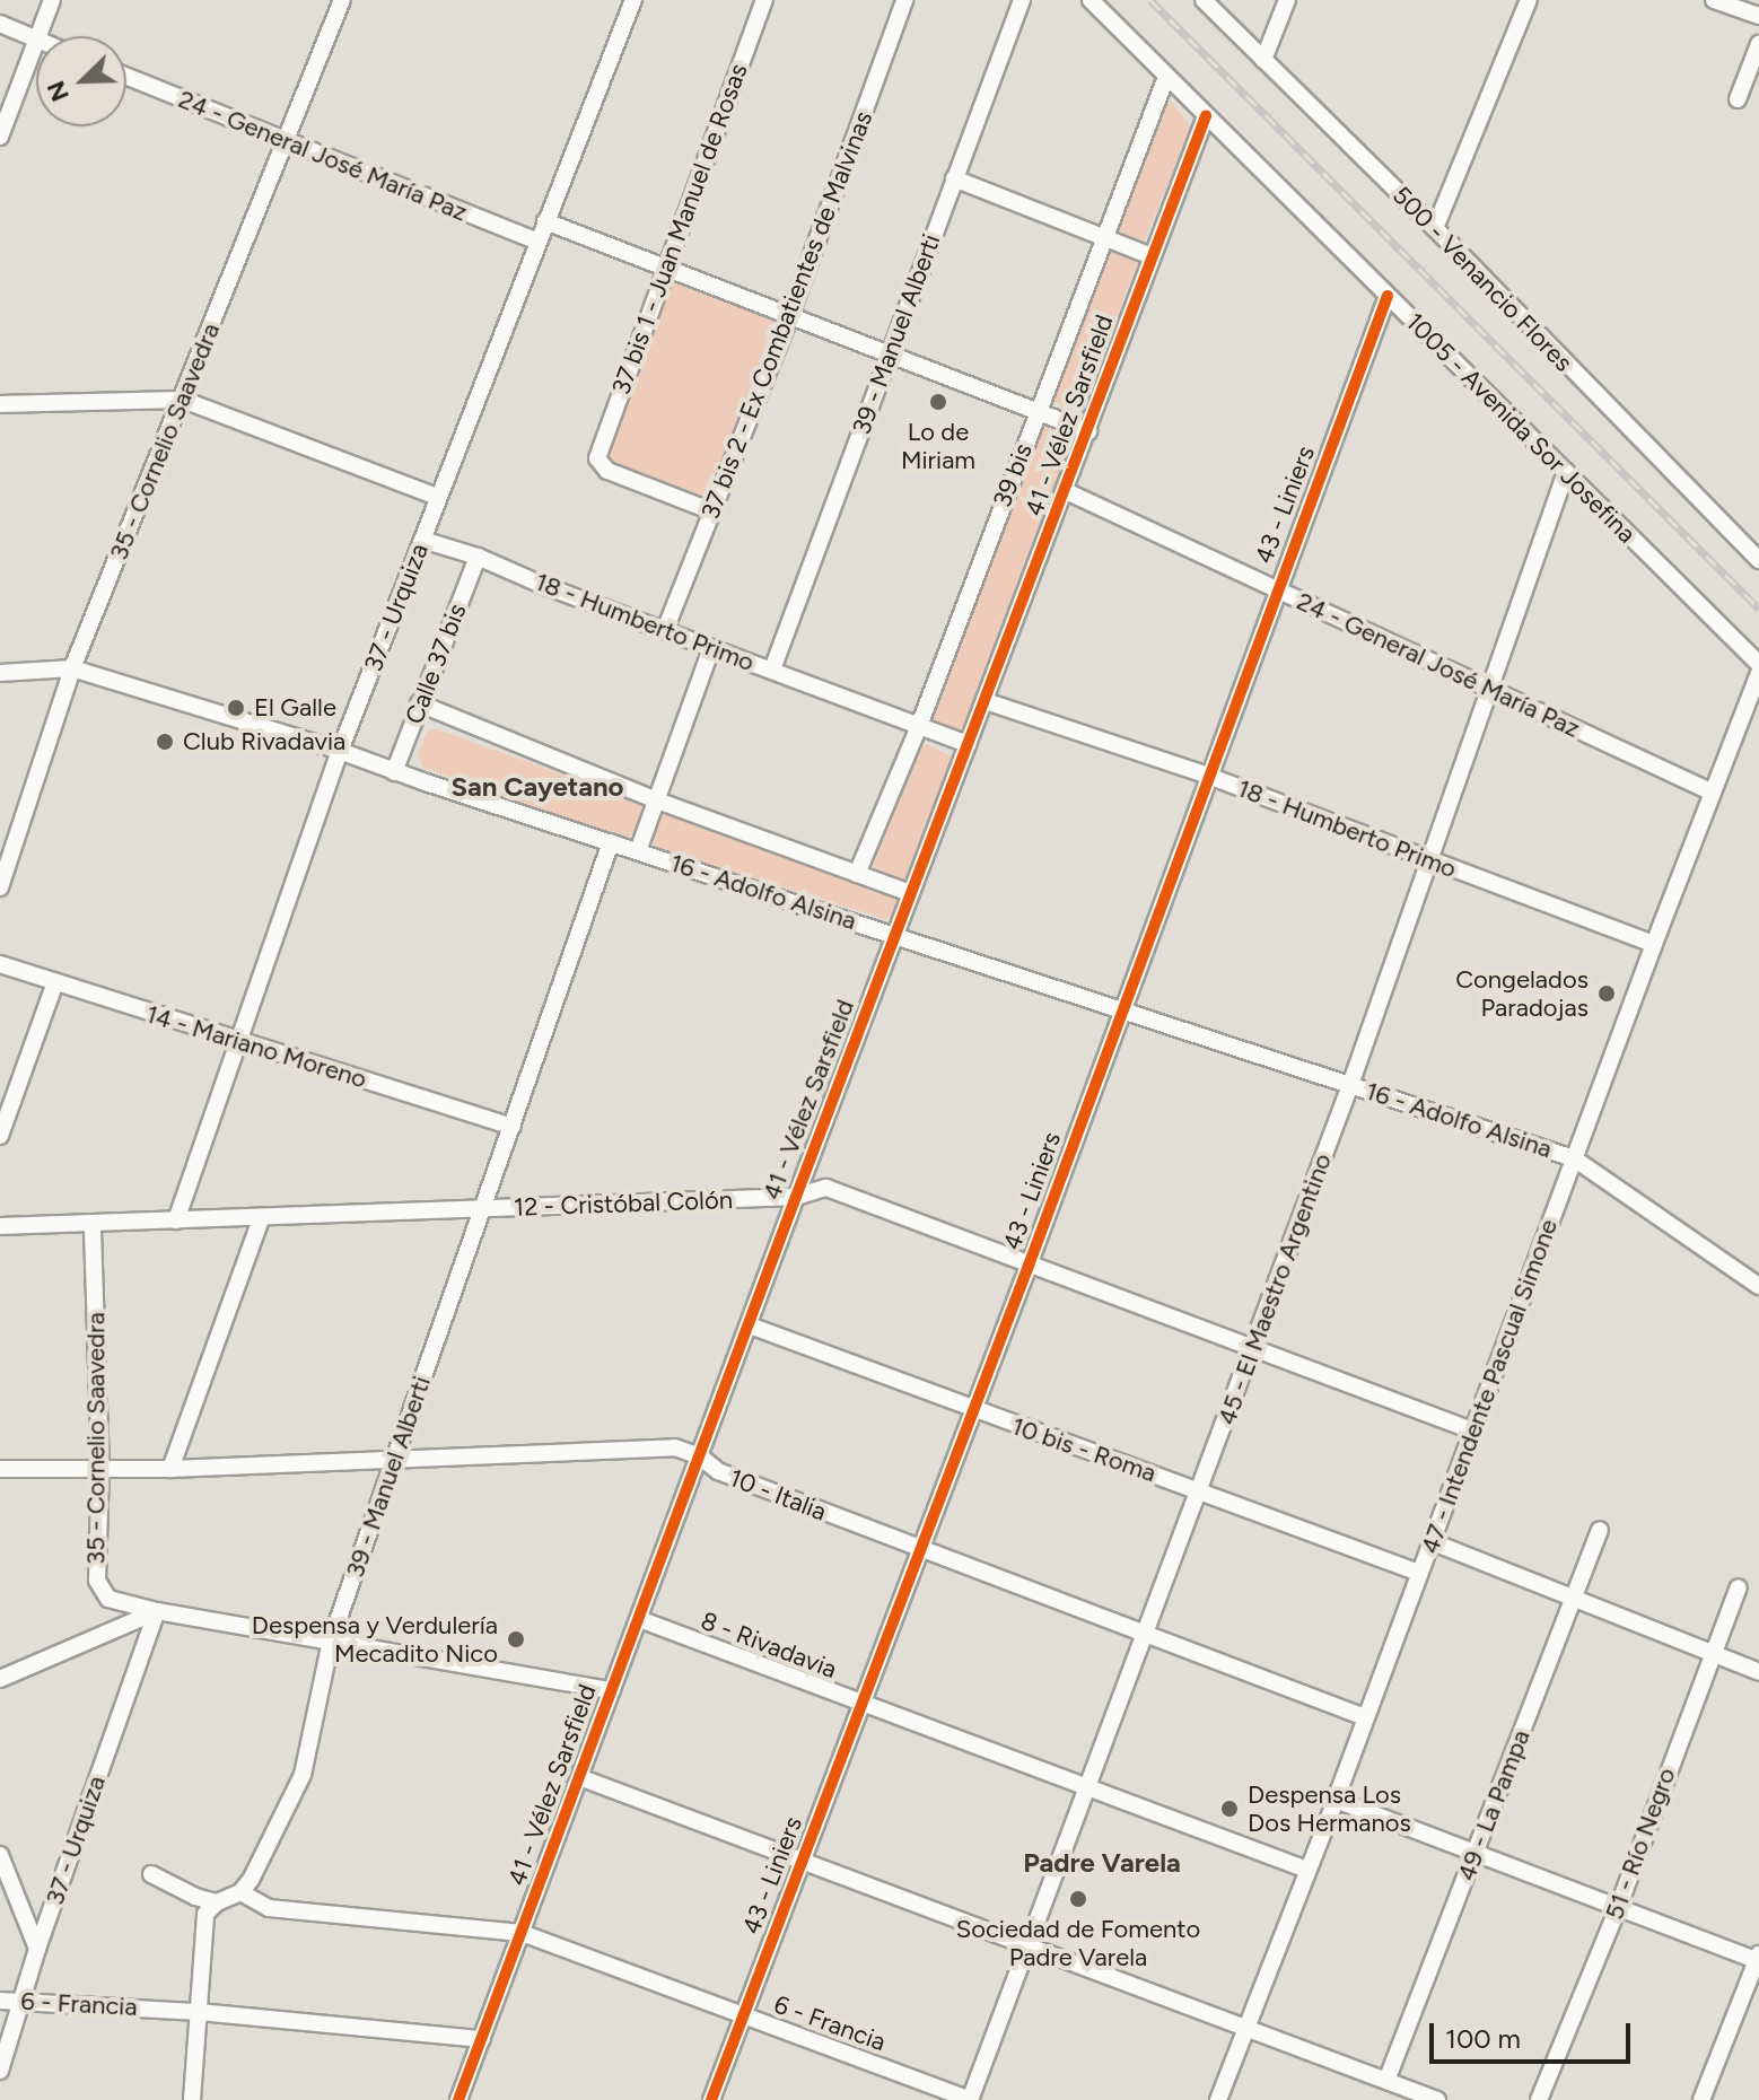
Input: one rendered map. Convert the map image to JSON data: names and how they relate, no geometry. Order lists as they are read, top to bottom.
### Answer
{
  "streets": {
    "street": [
      "24 - General José María Paz",
      "37 bis 1 - Juan Manuel de Rosas",
      "500 - Venancio Flores",
      "37 bis 2 - Ex Combatientes de Malvinas",
      "39 - Manuel Alberti",
      "41 - Vélez Sarsfield",
      "1005 - Avenida Sor Josefina",
      "35 - Cornelio Saavedra",
      "39 bis",
      "43 - Liniers",
      "37 - Urquiza",
      "18 - Humberto Primo",
      "Calle 37 bis",
      "16 - Adolfo Alsina",
      "14 - Mariano Moreno",
      "12 - Cristóbal Colón",
      "45 - El Maestro Argentino",
      "47 - Intendente Pascual Simone",
      "10 bis - Roma",
      "10 - Italia",
      "8 - Rivadavia",
      "49 - La Pampa",
      "51 - Río Negro",
      "6 - Francia"
    ]
  },
  "crossings": [
    ["24 - General José María Paz", "41 - Vélez Sarsfield"],
    ["24 - General José María Paz", "35 - Cornelio Saavedra"],
    ["24 - General José María Paz", "43 - Liniers"],
    ["24 - General José María Paz", "37 - Urquiza"],
    ["24 - General José María Paz", "45 - El Maestro Argentino"],
    ["24 - General José María Paz", "47 - Intendente Pascual Simone"],
    ["37 bis 1 - Juan Manuel de Rosas", "37 bis 2 - Ex Combatientes de Malvinas"],
    ["37 bis 2 - Ex Combatientes de Malvinas", "18 - Humberto Primo"],
    ["39 - Manuel Alberti", "18 - Humberto Primo"],
    ["39 - Manuel Alberti", "16 - Adolfo Alsina"],
    ["39 - Manuel Alberti", "14 - Mariano Moreno"],
    ["39 - Manuel Alberti", "12 - Cristóbal Colón"],
    ["39 - Manuel Alberti", "10 - Italia"],
    ["39 - Manuel Alberti", "6 - Francia"],
    ["41 - Vélez Sarsfield", "1005 - Avenida Sor Josefina"],
    ["41 - Vélez Sarsfield", "18 - Humberto Primo"],
    ["41 - Vélez Sarsfield", "16 - Adolfo Alsina"],
    ["41 - Vélez Sarsfield", "12 - Cristóbal Colón"],
    ["41 - Vélez Sarsfield", "10 bis - Roma"],
    ["41 - Vélez Sarsfield", "10 - Italia"],
    ["41 - Vélez Sarsfield", "8 - Rivadavia"],
    ["41 - Vélez Sarsfield", "6 - Francia"],
    ["1005 - Avenida Sor Josefina", "39 bis"],
    ["1005 - Avenida Sor Josefina", "43 - Liniers"],
    ["1005 - Avenida Sor Josefina", "45 - El Maestro Argentino"],
    ["35 - Cornelio Saavedra", "37 - Urquiza"],
    ["35 - Cornelio Saavedra", "16 - Adolfo Alsina"],
    ["35 - Cornelio Saavedra", "12 - Cristóbal Colón"],
    ["35 - Cornelio Saavedra", "10 - Italia"],
    ["39 bis", "18 - Humberto Primo"],
    ["43 - Liniers", "18 - Humberto Primo"],
    ["43 - Liniers", "16 - Adolfo Alsina"],
    ["43 - Liniers", "12 - Cristóbal Colón"],
    ["43 - Liniers", "10 bis - Roma"],
    ["43 - Liniers", "10 - Italia"],
    ["43 - Liniers", "8 - Rivadavia"],
    ["43 - Liniers", "6 - Francia"],
    ["37 - Urquiza", "18 - Humberto Primo"],
    ["37 - Urquiza", "16 - Adolfo Alsina"],
    ["37 - Urquiza", "14 - Mariano Moreno"],
    ["37 - Urquiza", "12 - Cristóbal Colón"],
    ["37 - Urquiza", "6 - Francia"],
    ["18 - Humberto Primo", "Calle 37 bis"],
    ["18 - Humberto Primo", "45 - El Maestro Argentino"],
    ["18 - Humberto Primo", "47 - Intendente Pascual Simone"],
    ["Calle 37 bis", "16 - Adolfo Alsina"],
    ["16 - Adolfo Alsina", "45 - El Maestro Argentino"],
    ["16 - Adolfo Alsina", "47 - Intendente Pascual Simone"],
    ["12 - Cristóbal Colón", "45 - El Maestro Argentino"],
    ["12 - Cristóbal Colón", "47 - Intendente Pascual Simone"],
    ["45 - El Maestro Argentino", "10 bis - Roma"],
    ["45 - El Maestro Argentino", "10 - Italia"],
    ["45 - El Maestro Argentino", "8 - Rivadavia"],
    ["45 - El Maestro Argentino", "6 - Francia"],
    ["47 - Intendente Pascual Simone", "10 bis - Roma"],
    ["47 - Intendente Pascual Simone", "10 - Italia"],
    ["47 - Intendente Pascual Simone", "8 - Rivadavia"]
  ],
  "districts": ["San Cayetano", "Padre Varela"],
  "places": [
    "Lo de Miriam",
    "El Galle",
    "Club Rivadavia",
    "Congelados Paradojas",
    "Despensa y Verdulería Mecadito Nico",
    "Despensa Los Dos Hermanos",
    "Sociedad de Fomento Padre Varela"
  ],
  "scale_bar": "100 m",
  "north": "bottom left"
}
